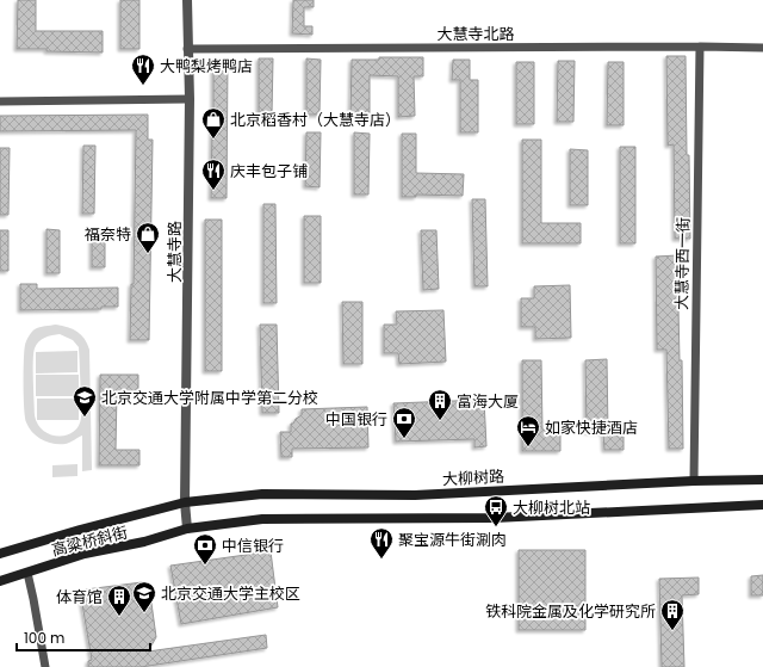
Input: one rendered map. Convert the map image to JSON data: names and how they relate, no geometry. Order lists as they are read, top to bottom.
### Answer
{
  "streets": {
    "main road": ["大柳树路", "高粱桥斜街"],
    "street": ["大慧寺北路", "大慧寺路", "大慧寺西一街"]
  },
  "crossings": [
    ["大慧寺北路", "大慧寺路"],
    ["大慧寺北路", "大慧寺西一街"],
    ["大慧寺路", "大柳树路"],
    ["大慧寺路", "高粱桥斜街"],
    ["大慧寺西一街", "大柳树路"],
    ["大柳树路", "高粱桥斜街"]
  ],
  "places": {
    "restaurant": ["大鸭梨烤鸭店", "庆丰包子铺", "聚宝源牛街涮肉"],
    "shop": ["北京稻香村（大慧寺店）", "福奈特"],
    "school or university": ["北京交通大学附属中学第二分校", "北京交通大学主校区"],
    "building": ["富海大厦", "体育馆", "铁科院金属及化学研究所"],
    "bank": ["中国银行", "中信银行"],
    "hotel": ["如家快捷酒店"],
    "bus stop": ["大柳树北站"]
  },
  "scale_bar": "100 m"
}
